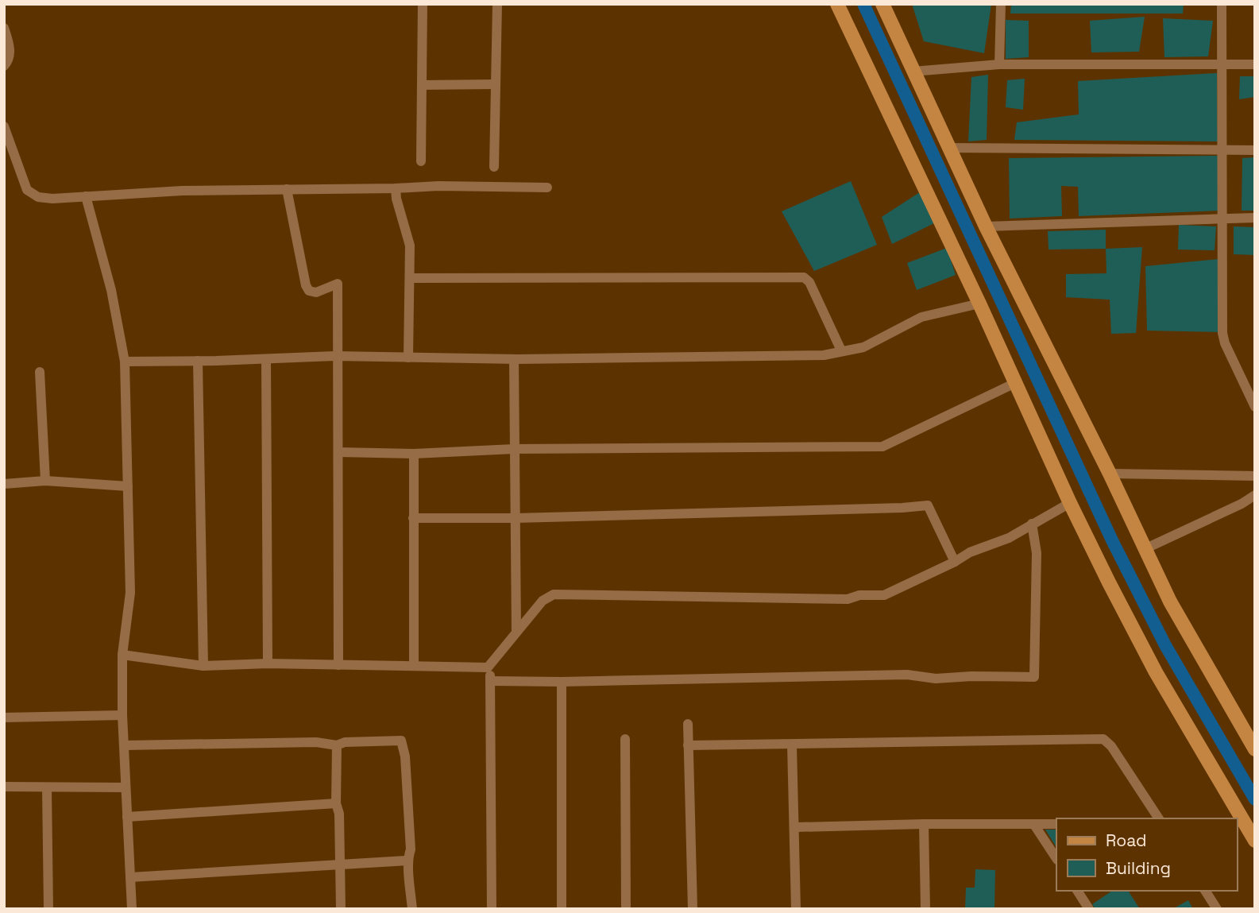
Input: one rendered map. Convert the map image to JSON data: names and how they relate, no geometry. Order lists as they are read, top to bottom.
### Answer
{
  "legend": ["Road", "Building"]
}
